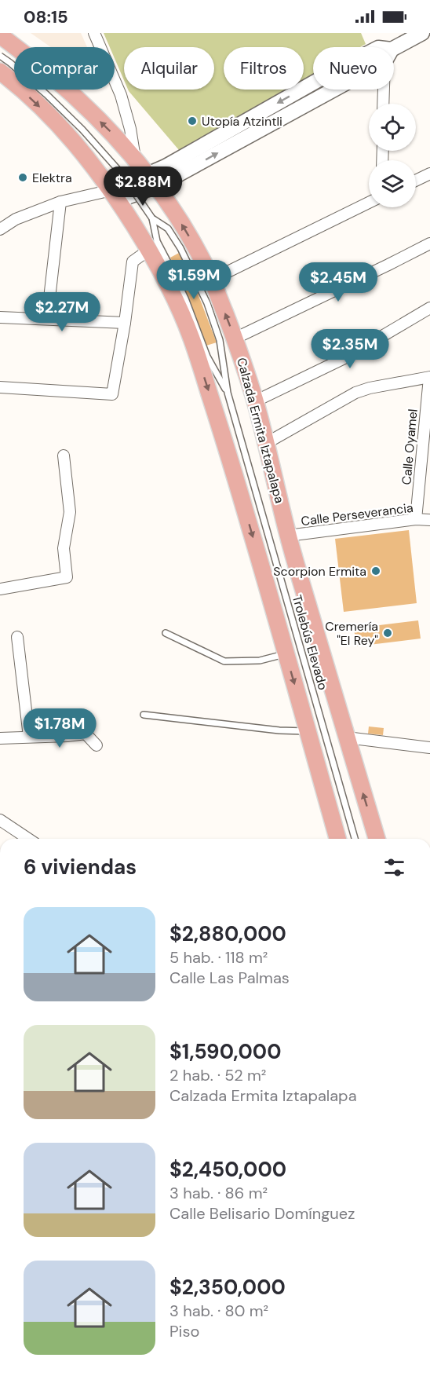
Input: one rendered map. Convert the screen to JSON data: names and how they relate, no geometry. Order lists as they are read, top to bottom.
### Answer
{
  "streets": {
    "main road": ["Calzada Ermita Iztapalapa"],
    "street": ["Calle Oyamel", "Calle Perseverancia"],
    "lane": ["Trolebús Elevado"]
  },
  "crossings": [
    ["Calzada Ermita Iztapalapa", "Calle Perseverancia"],
    ["Calle Oyamel", "Calle Perseverancia"]
  ],
  "places": [
    "Utopía Atzintli",
    "Elektra",
    "Scorpion Ermita",
    "Cremería \"El Rey\""
  ],
  "page": {
    "status": "08:15",
    "chip": [
      "Comprar",
      "Alquilar",
      "Filtros",
      "Nuevo"
    ],
    "price": [
      "$2.88M",
      "$1.59M",
      "$2.45M",
      "$2.27M",
      "$2.35M",
      "$1.78M"
    ],
    "heading": "6 viviendas",
    "list": [
      {
        "name": "$2,880,000",
        "note": "5 hab. · 118 m² · Calle Las Palmas"
      },
      {
        "name": "$1,590,000",
        "note": "2 hab. · 52 m² · Calzada Ermita Iztapalapa"
      },
      {
        "name": "$2,450,000",
        "note": "3 hab. · 86 m² · Calle Belisario Domínguez"
      },
      {
        "name": "$2,350,000",
        "note": "3 hab. · 80 m² · Piso"
      }
    ]
  }
}
